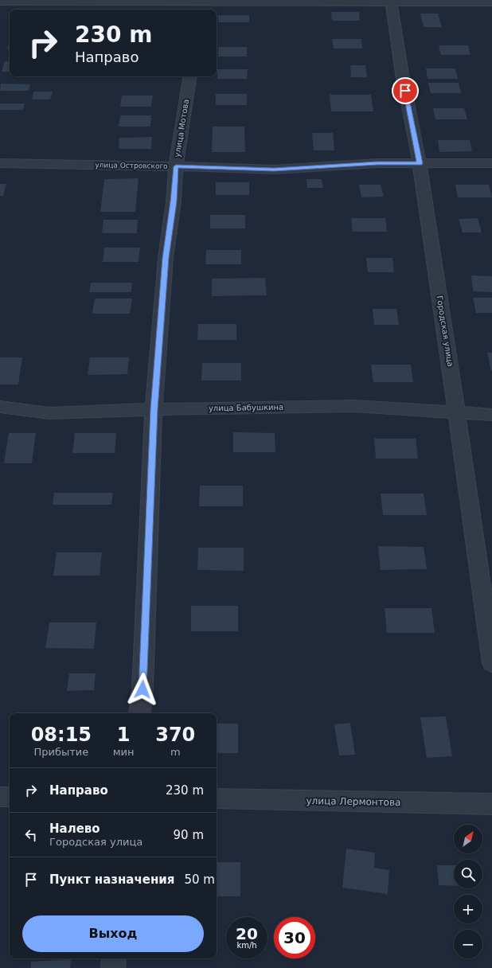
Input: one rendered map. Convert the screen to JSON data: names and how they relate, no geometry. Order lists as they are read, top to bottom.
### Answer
{
  "streets": {
    "street": [
      "улица Мотова",
      "улица Островского",
      "Городская улица",
      "улица Бабушкина",
      "улица Лермонтова"
    ]
  },
  "crossings": [
    ["улица Мотова", "улица Островского"],
    ["улица Мотова", "улица Бабушкина"],
    ["улица Островского", "Городская улица"],
    ["Городская улица", "улица Бабушкина"]
  ],
  "north": "top right",
  "page": {
    "turn": ["230 m", "Направо"],
    "eta": [
      "08:15",
      "Прибытие",
      "1",
      "мин",
      "370",
      "m"
    ],
    "list": [
      {
        "name": "Направо",
        "value": "230 m"
      },
      {
        "name": "Налево",
        "note": "Городская улица",
        "value": "90 m"
      },
      {
        "name": "Пункт назначения",
        "value": "50 m"
      }
    ],
    "map_buttons": ["+", "−"],
    "buttons": "Выход",
    "speed": "20 km/h",
    "limit": "30"
  }
}
